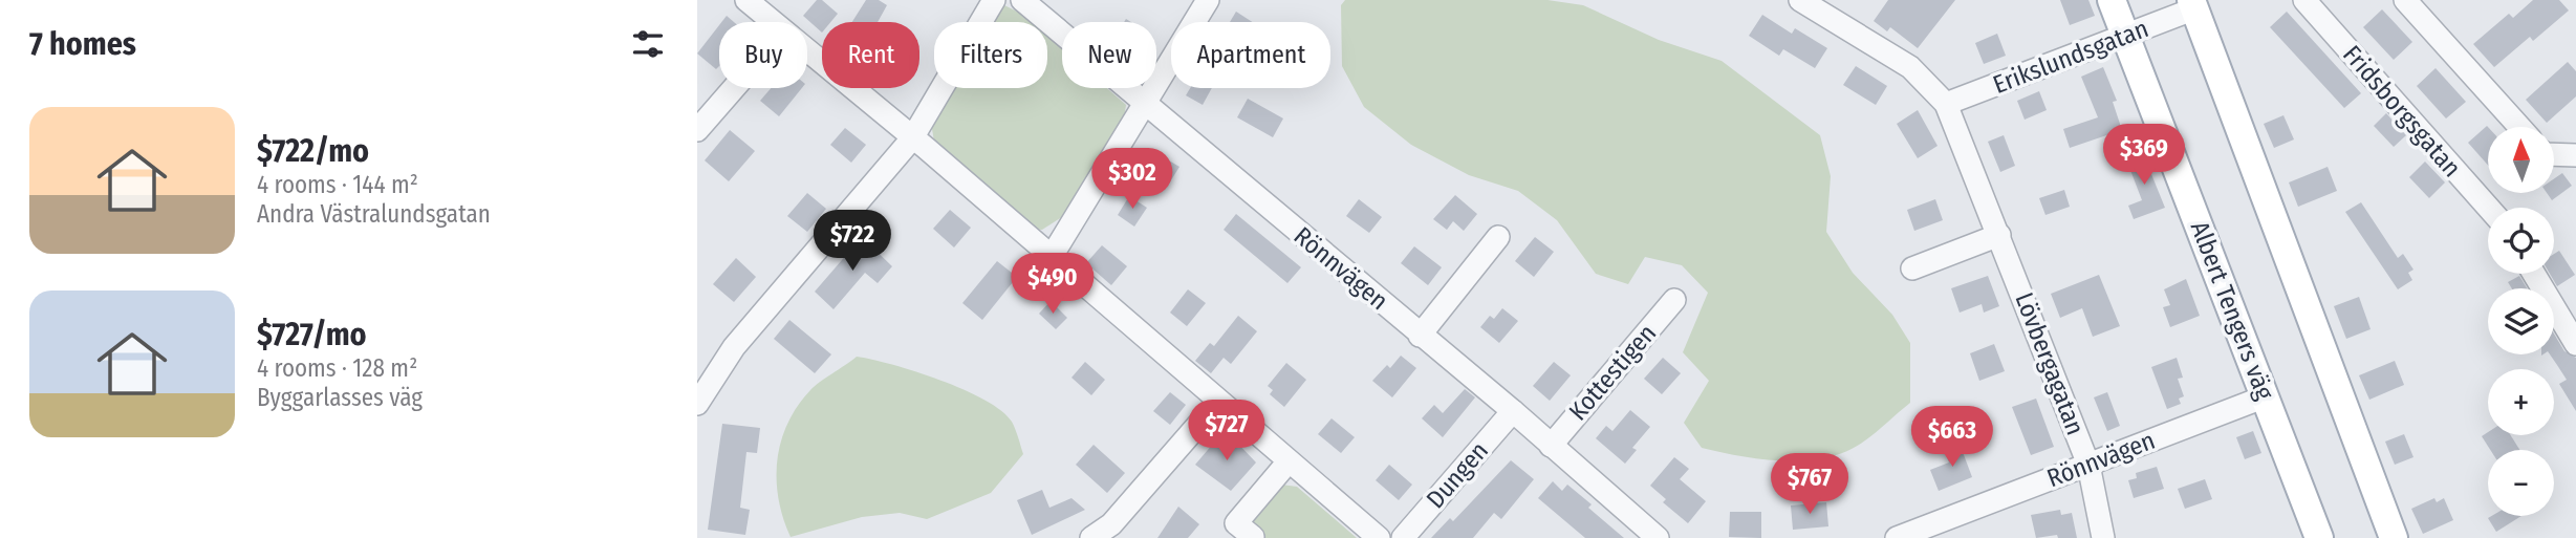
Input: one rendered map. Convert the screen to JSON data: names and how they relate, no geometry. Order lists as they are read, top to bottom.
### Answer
{
  "streets": {
    "main road": ["Albert Tengers väg"],
    "street": [
      "Erikslundsgatan",
      "Fridsborgsgatan",
      "Rönnvägen",
      "Lövbergagatan",
      "Kottestigen",
      "Dungen"
    ]
  },
  "crossings": [
    ["Erikslundsgatan", "Albert Tengers väg"],
    ["Erikslundsgatan", "Lövbergagatan"],
    ["Rönnvägen", "Albert Tengers väg"],
    ["Rönnvägen", "Lövbergagatan"],
    ["Rönnvägen", "Kottestigen"],
    ["Rönnvägen", "Dungen"]
  ],
  "north": "top",
  "page": {
    "heading": "7 homes",
    "chip": [
      "Buy",
      "Rent",
      "Filters",
      "New",
      "Apartment"
    ],
    "list": [
      {
        "name": "$722/mo",
        "note": "4 rooms · 144 m² · Andra Västralundsgatan"
      },
      {
        "name": "$727/mo",
        "note": "4 rooms · 128 m² · Byggarlasses väg"
      }
    ],
    "price": [
      "$369",
      "$302",
      "$722",
      "$490",
      "$727",
      "$663",
      "$767"
    ],
    "map_buttons": ["+", "−"]
  }
}
